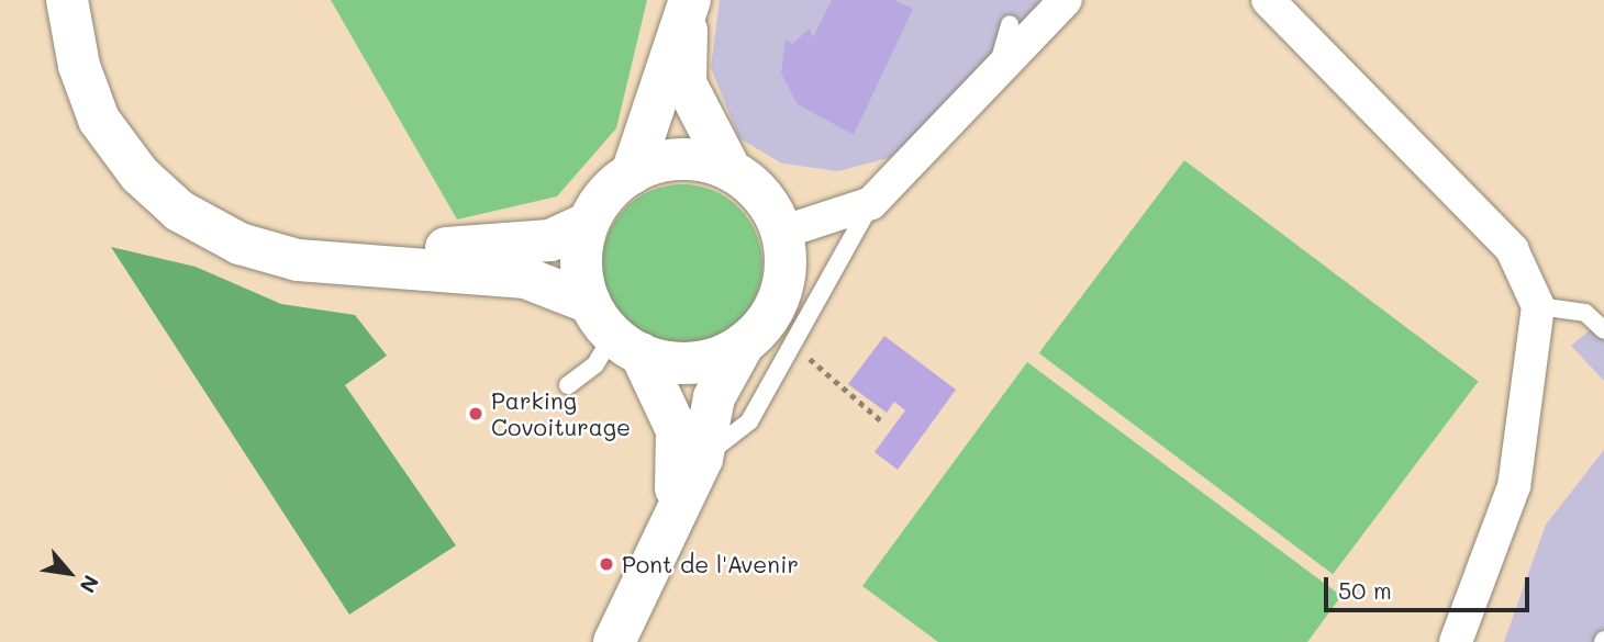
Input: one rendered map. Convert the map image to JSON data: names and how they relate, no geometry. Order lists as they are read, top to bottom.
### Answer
{
  "places": ["Parking Covoiturage", "Pont de l'Avenir"],
  "scale_bar": "50 m",
  "north": "bottom right"
}
